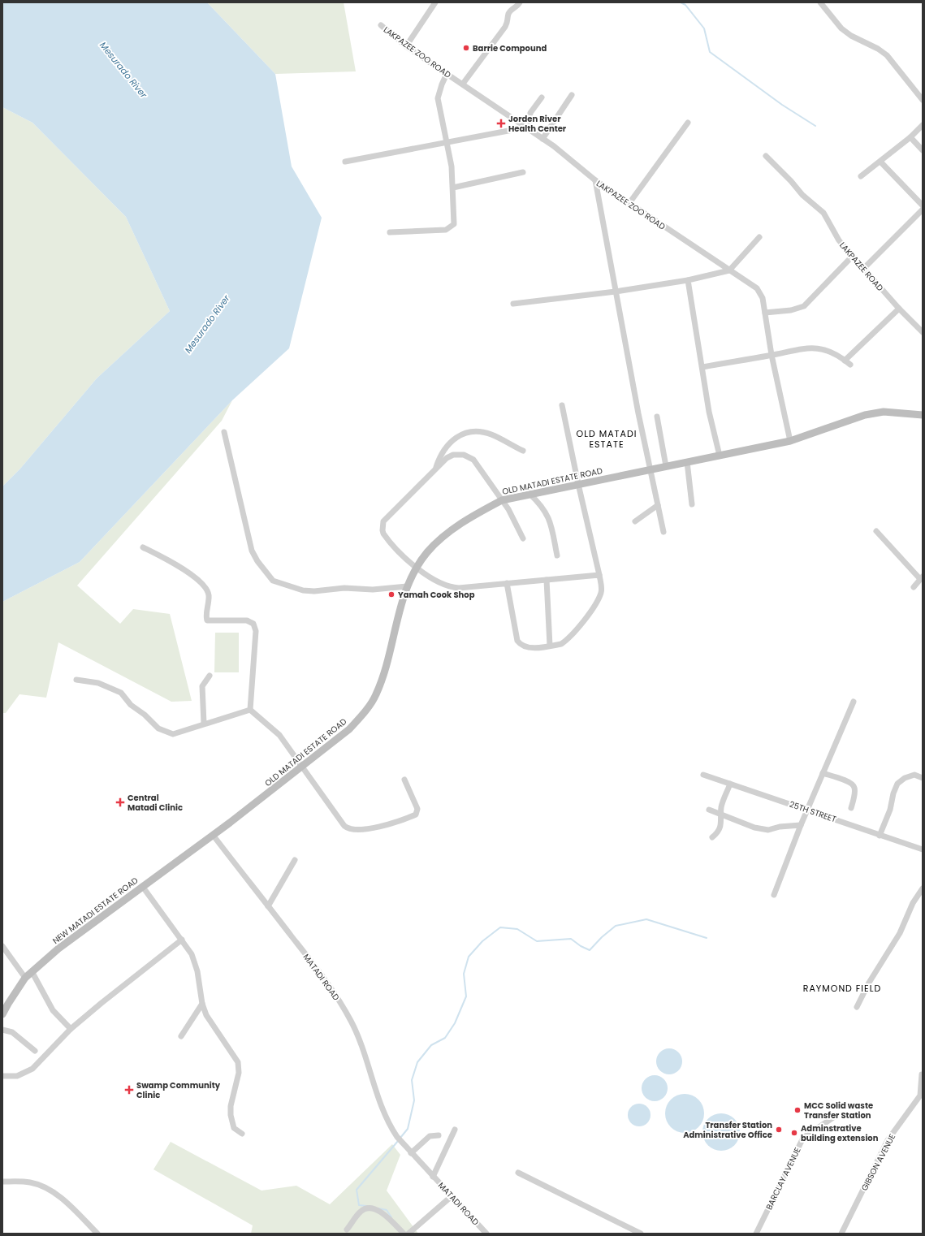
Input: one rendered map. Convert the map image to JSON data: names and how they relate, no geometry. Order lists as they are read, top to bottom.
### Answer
{
  "streets": {
    "street": [
      "LAKPAZEE ZOO ROAD",
      "LAKPAZEE ROAD",
      "OLD MATADI ESTATE ROAD",
      "25TH STREET",
      "NEW MATADI ESTATE ROAD",
      "MATADI ROAD",
      "GIBSON AVENUE",
      "BARCLAY AVENUE"
    ]
  },
  "crossings": [
    ["LAKPAZEE ZOO ROAD", "OLD MATADI ESTATE ROAD"],
    ["OLD MATADI ESTATE ROAD", "NEW MATADI ESTATE ROAD"],
    ["OLD MATADI ESTATE ROAD", "MATADI ROAD"],
    ["NEW MATADI ESTATE ROAD", "MATADI ROAD"]
  ],
  "districts": ["OLD MATADI ESTATE", "RAYMOND FIELD"],
  "water": ["Mesurado River"],
  "places": {
    "other": [
      "Barrie Compound",
      "Yamah Cook Shop",
      "MCC Solid waste Transfer Station",
      "Transfer Station Administrative Office",
      "Adminstrative building extension"
    ],
    "health": ["Jorden River Health Center", "Central Matadi Clinic", "Swamp Community Clinic"]
  }
}
